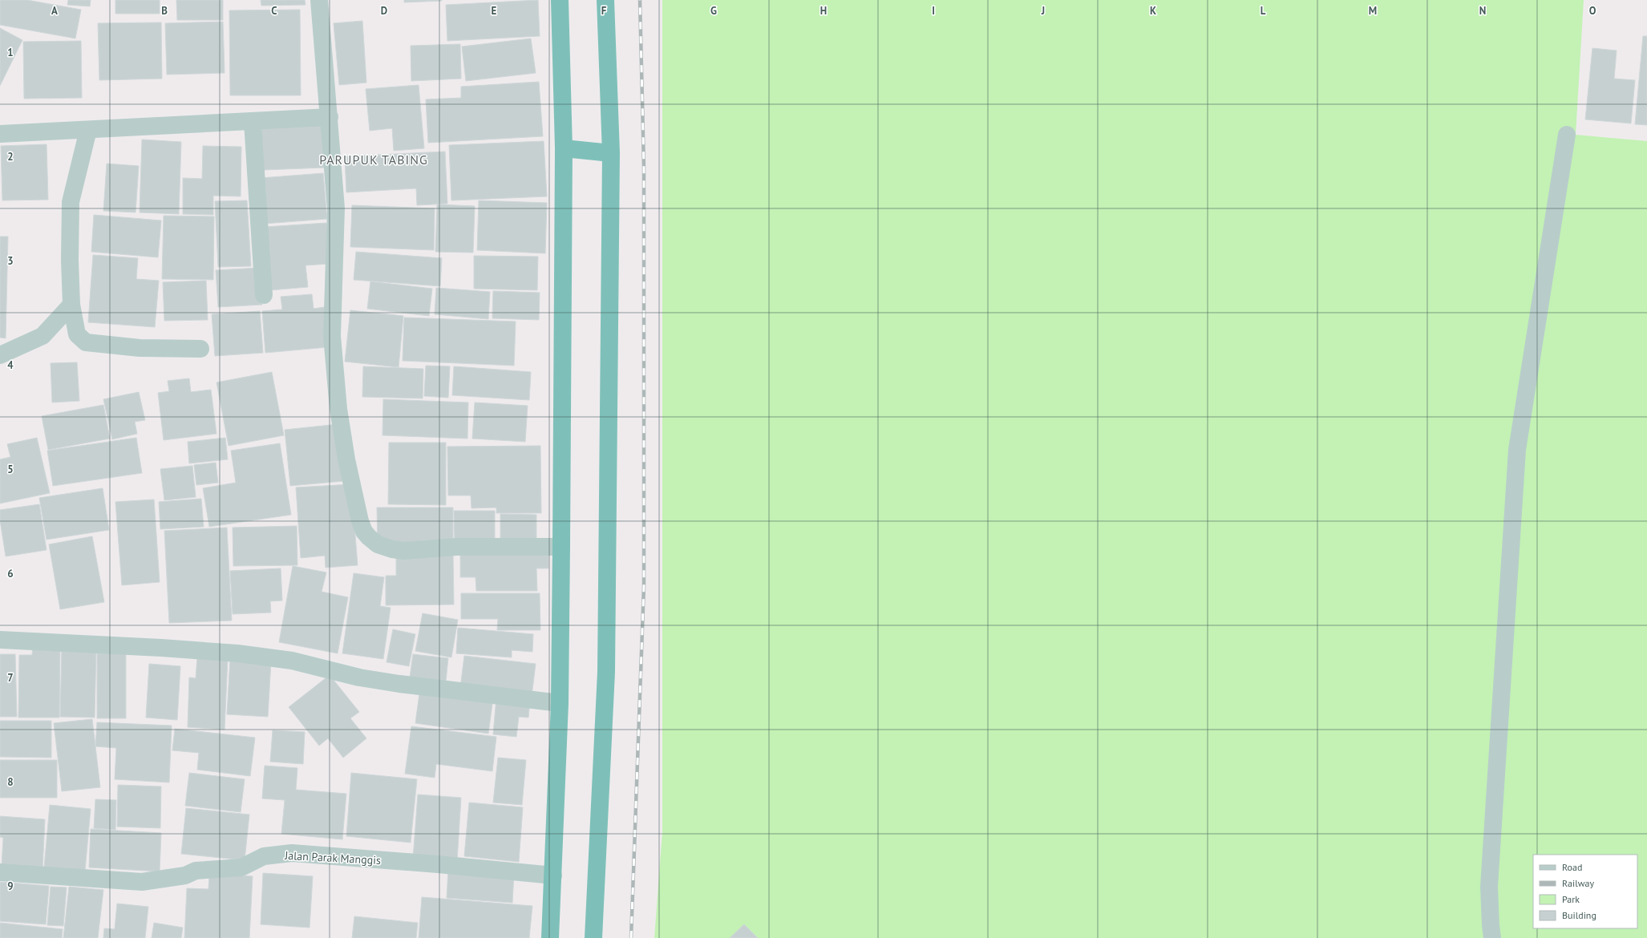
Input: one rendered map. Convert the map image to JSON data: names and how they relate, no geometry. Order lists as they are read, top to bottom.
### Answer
{
  "streets": {
    "street": ["Jalan Parak Manggis"]
  },
  "districts": ["PARUPUK TABING"],
  "legend": [
    "Road",
    "Railway",
    "Park",
    "Building"
  ],
  "grid": {
    "columns": [
      "A",
      "B",
      "C",
      "D",
      "E",
      "F",
      "G",
      "H",
      "I",
      "J",
      "K",
      "L",
      "M",
      "N",
      "O"
    ],
    "rows": [
      "1",
      "2",
      "3",
      "4",
      "5",
      "6",
      "7",
      "8",
      "9"
    ]
  }
}
